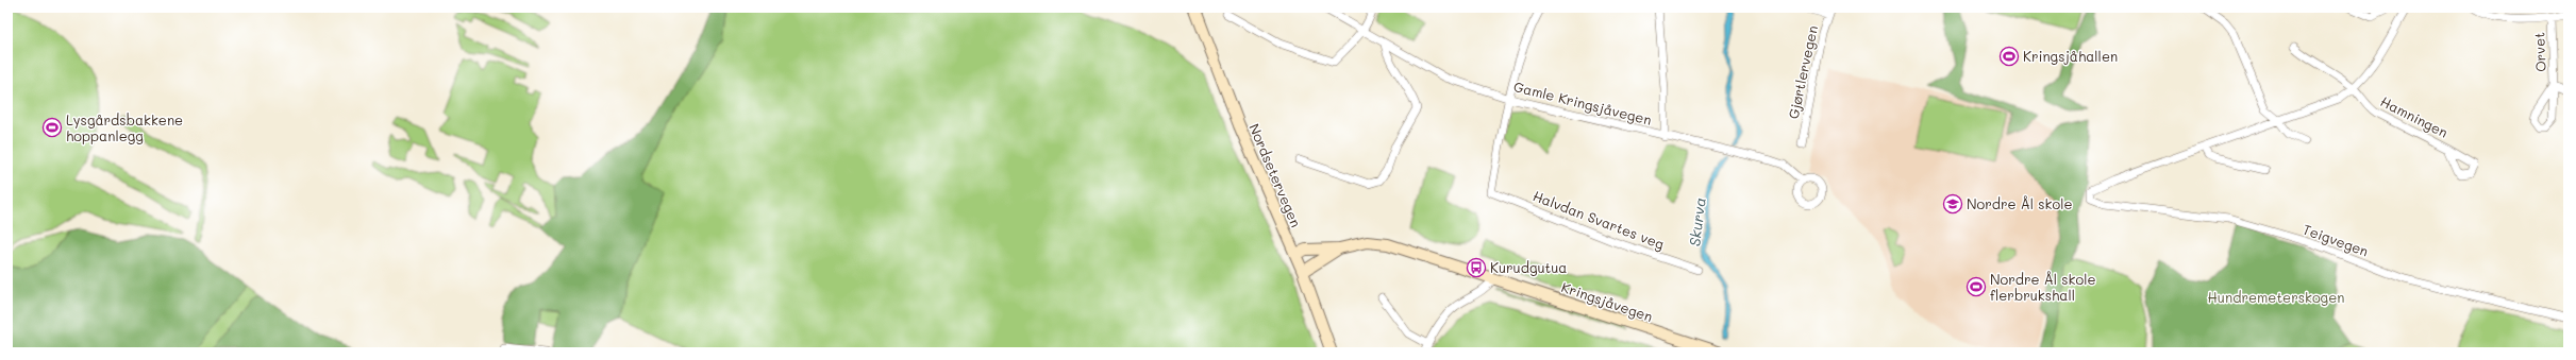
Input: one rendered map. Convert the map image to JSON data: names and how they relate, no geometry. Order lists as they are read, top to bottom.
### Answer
{
  "streets": {
    "street": [
      "Orvet",
      "Gjørtlervegen",
      "Gamle Kringsjåvegen",
      "Hamningen",
      "Nordsetervegen",
      "Halvdan Svartes veg",
      "Teigvegen",
      "Kringsjåvegen"
    ]
  },
  "crossings": [
    ["Gamle Kringsjåvegen", "Halvdan Svartes veg"],
    ["Nordsetervegen", "Kringsjåvegen"]
  ],
  "water": ["Skurva"],
  "parks": ["Hundremeterskogen"],
  "places": {
    "sports": ["Kringsjåhallen", "Lysgårdsbakkene hoppanlegg", "Nordre Ål skole flerbrukshall"],
    "school or university": ["Nordre Ål skole"],
    "bus stop": ["Kurudgutua"]
  }
}
